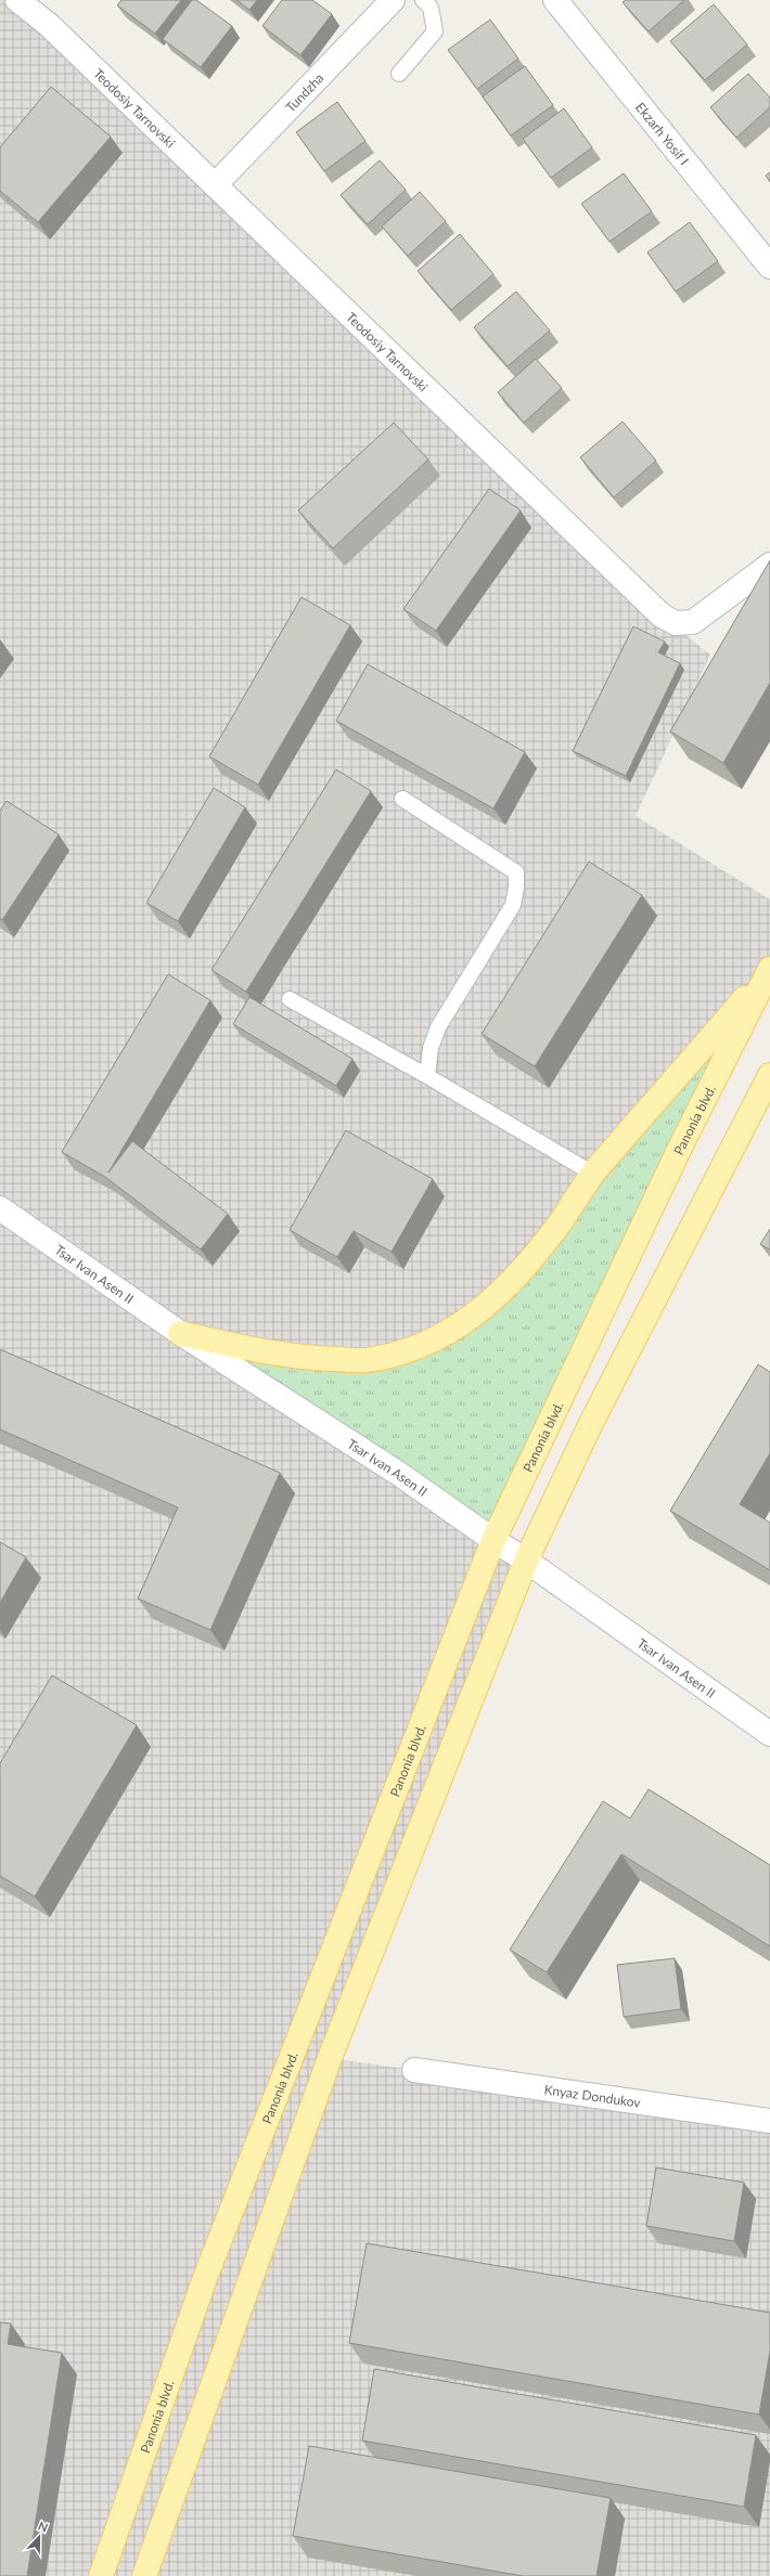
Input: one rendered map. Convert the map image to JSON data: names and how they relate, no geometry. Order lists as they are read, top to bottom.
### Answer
{
  "streets": {
    "main road": ["Panonia blvd."],
    "street": [
      "Tundzha",
      "Teodosiy Tarnovski",
      "Ekzarh Yosif I",
      "Tsar Ivan Asen II",
      "Knyaz Dondukov"
    ]
  },
  "crossings": [
    ["Tundzha", "Teodosiy Tarnovski"],
    ["Panonia blvd.", "Tsar Ivan Asen II"]
  ],
  "north": "top"
}
